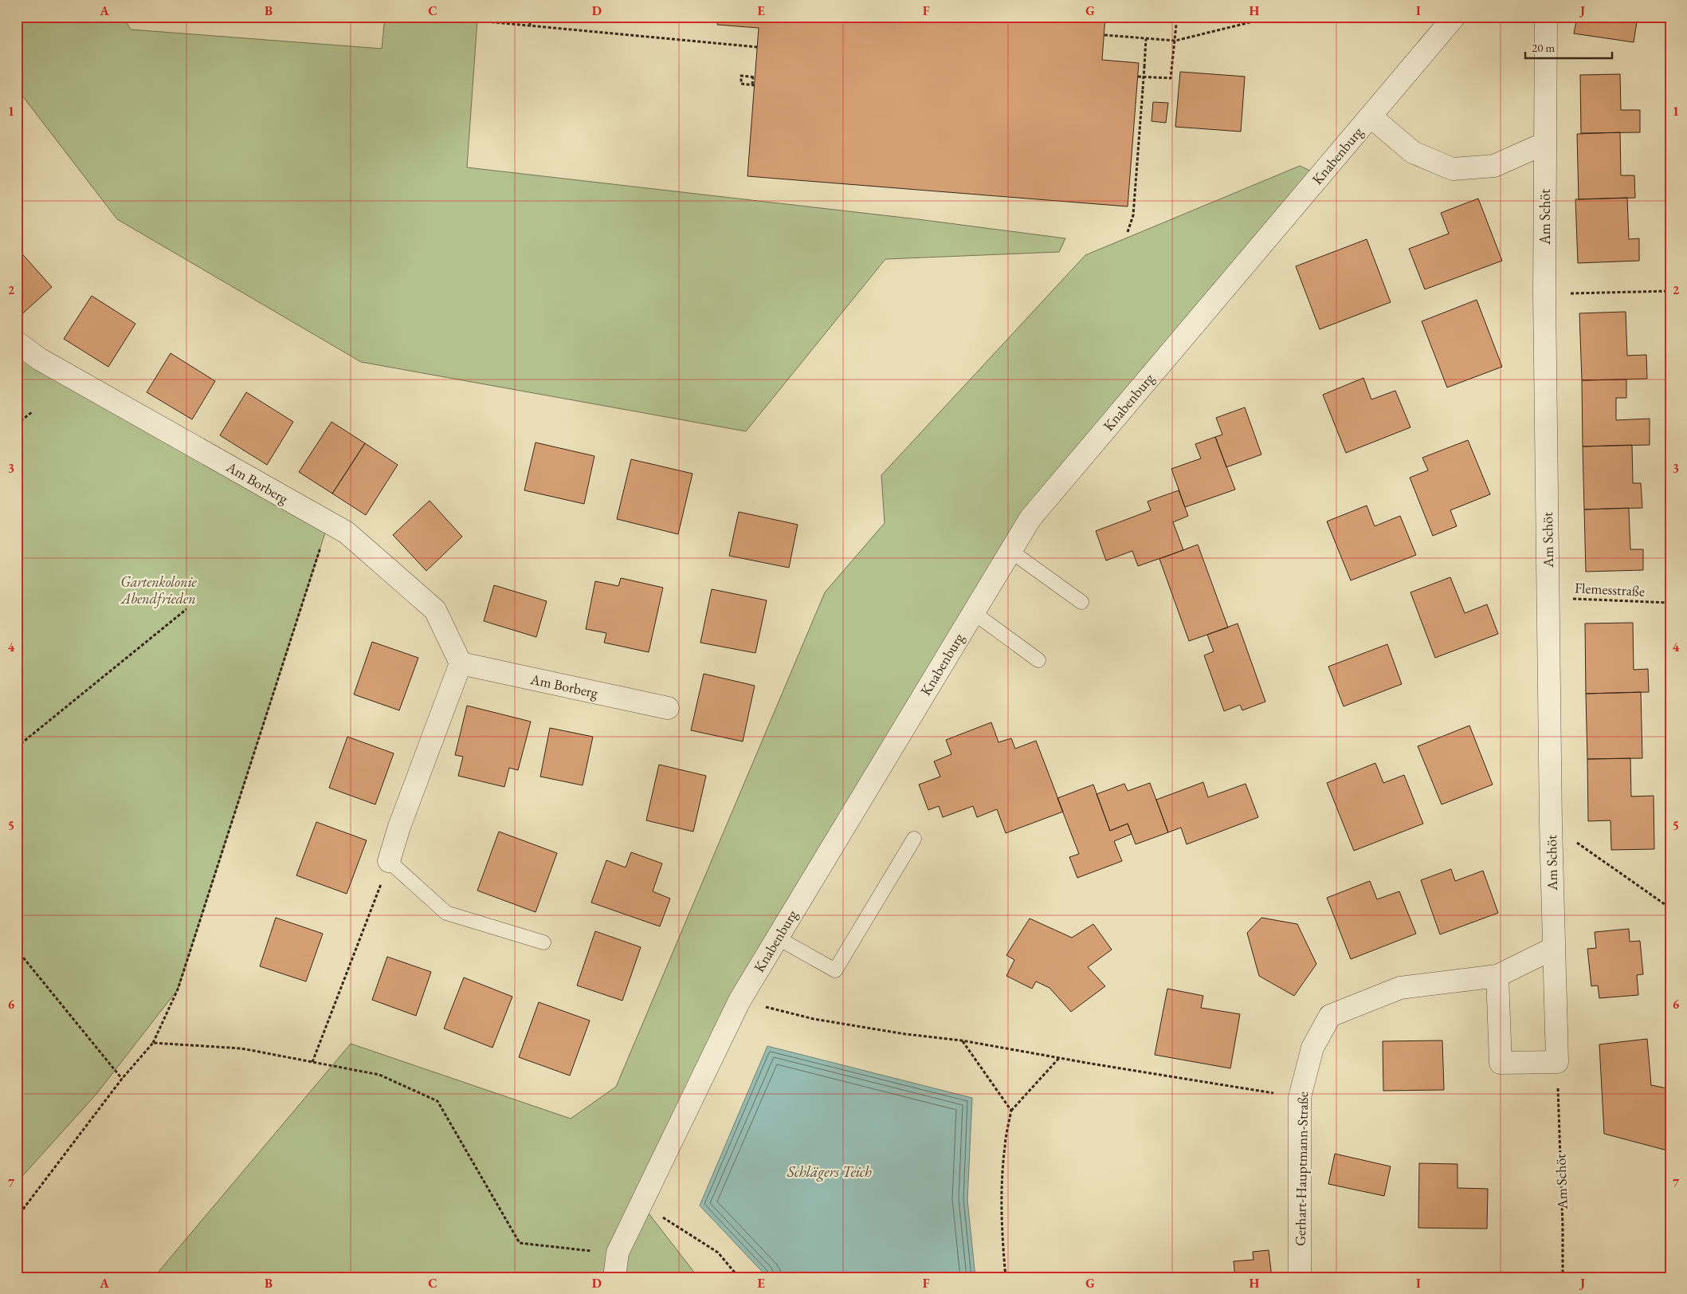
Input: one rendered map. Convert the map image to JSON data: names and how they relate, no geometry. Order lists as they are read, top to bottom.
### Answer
{
  "streets": {
    "street": [
      "Knabenburg",
      "Am Schöt",
      "Am Borberg",
      "Gerhart-Hauptmann-Straße"
    ],
    "path": ["Flemesstraße"]
  },
  "crossings": [
    ["Knabenburg", "Am Schöt"],
    ["Am Schöt", "Flemesstraße"],
    ["Am Schöt", "Gerhart-Hauptmann-Straße"]
  ],
  "water": ["Schlägers Teich"],
  "parks": ["Gartenkolonie Abendfrieden"],
  "scale_bar": "20 m",
  "grid": {
    "columns": [
      "A",
      "B",
      "C",
      "D",
      "E",
      "F",
      "G",
      "H",
      "I",
      "J"
    ],
    "rows": [
      "1",
      "2",
      "3",
      "4",
      "5",
      "6",
      "7"
    ]
  }
}
